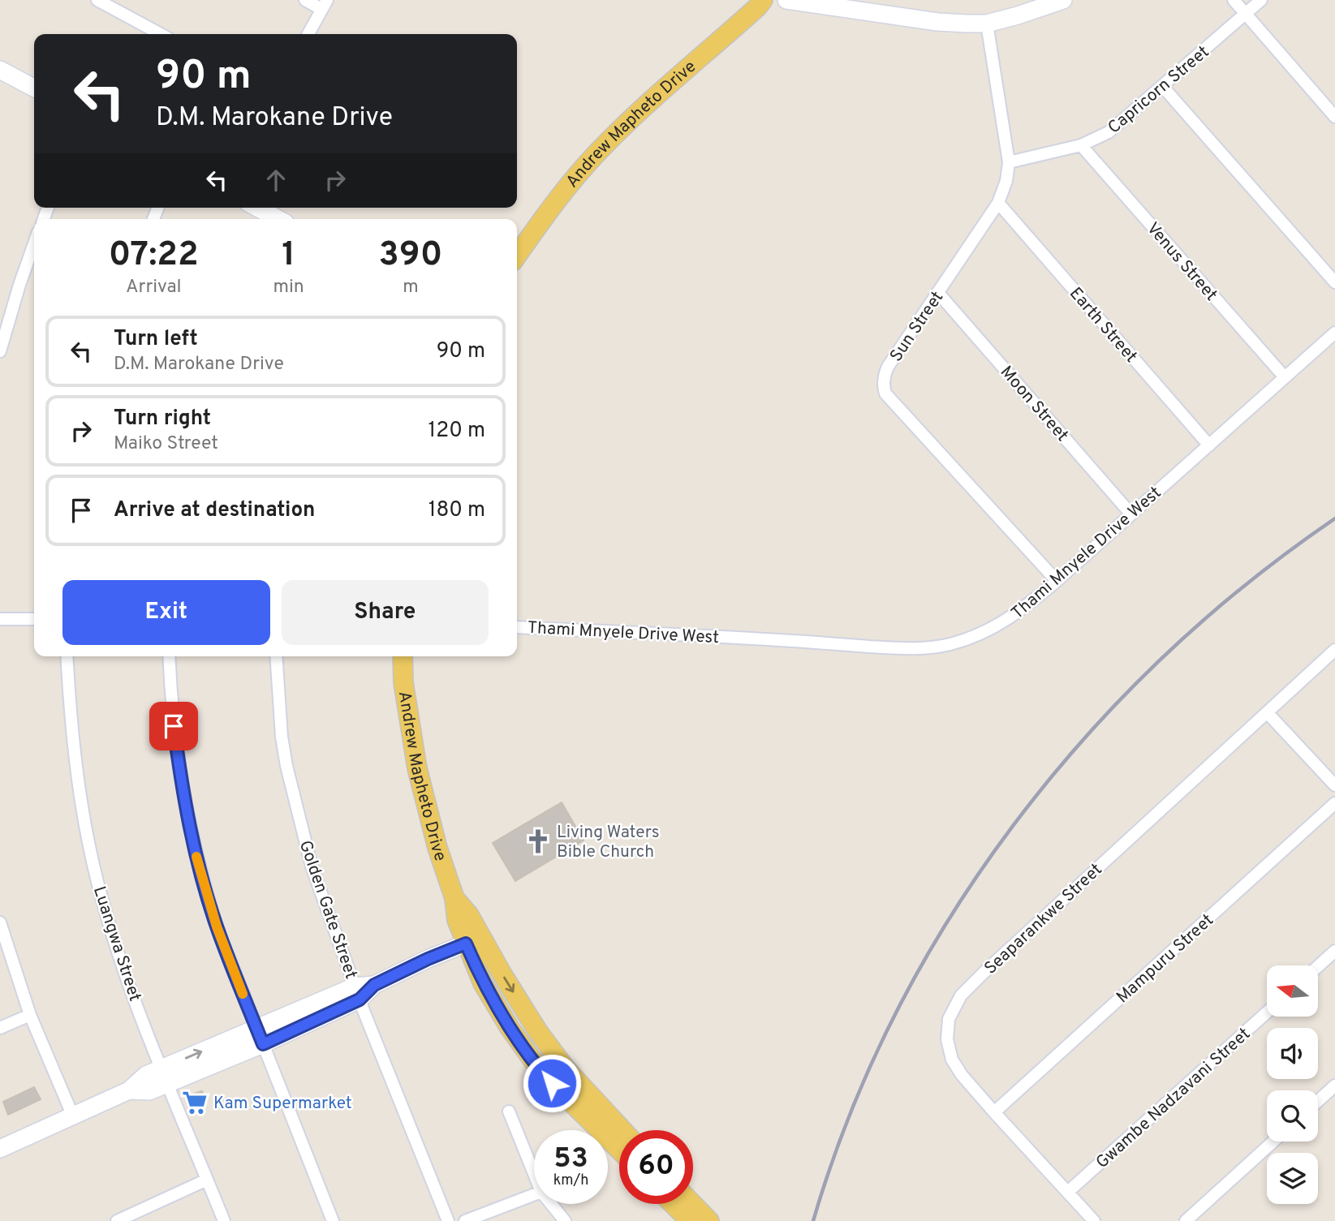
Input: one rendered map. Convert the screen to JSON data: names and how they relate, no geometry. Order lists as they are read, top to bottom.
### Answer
{
  "streets": {
    "main road": ["Andrew Mapheto Drive"],
    "street": [
      "Capricorn Street",
      "Venus Street",
      "Earth Street",
      "Sun Street",
      "Moon Street",
      "Thami Mnyele Drive West",
      "Golden Gate Street",
      "Seaparankwe Street",
      "Luangwa Street",
      "Mampuru Street",
      "Gwambe Nadzavani Street"
    ]
  },
  "crossings": [
    ["Capricorn Street", "Venus Street"],
    ["Capricorn Street", "Sun Street"],
    ["Venus Street", "Thami Mnyele Drive West"],
    ["Earth Street", "Sun Street"],
    ["Earth Street", "Thami Mnyele Drive West"],
    ["Sun Street", "Moon Street"],
    ["Sun Street", "Thami Mnyele Drive West"],
    ["Moon Street", "Thami Mnyele Drive West"],
    ["Seaparankwe Street", "Mampuru Street"],
    ["Seaparankwe Street", "Gwambe Nadzavani Street"]
  ],
  "places": {
    "church": ["Living Waters Bible Church"],
    "supermarket": ["Kam Supermarket"]
  },
  "north": "left",
  "page": {
    "turn": ["90 m", "D.M. Marokane Drive"],
    "eta": [
      "07:22",
      "Arrival",
      "1",
      "min",
      "390",
      "m"
    ],
    "list": [
      {
        "name": "Turn left",
        "note": "D.M. Marokane Drive",
        "value": "90 m"
      },
      {
        "name": "Turn right",
        "note": "Maiko Street",
        "value": "120 m"
      },
      {
        "name": "Arrive at destination",
        "value": "180 m"
      }
    ],
    "buttons": ["Exit", "Share"],
    "speed": "53 km/h",
    "limit": "60"
  }
}
